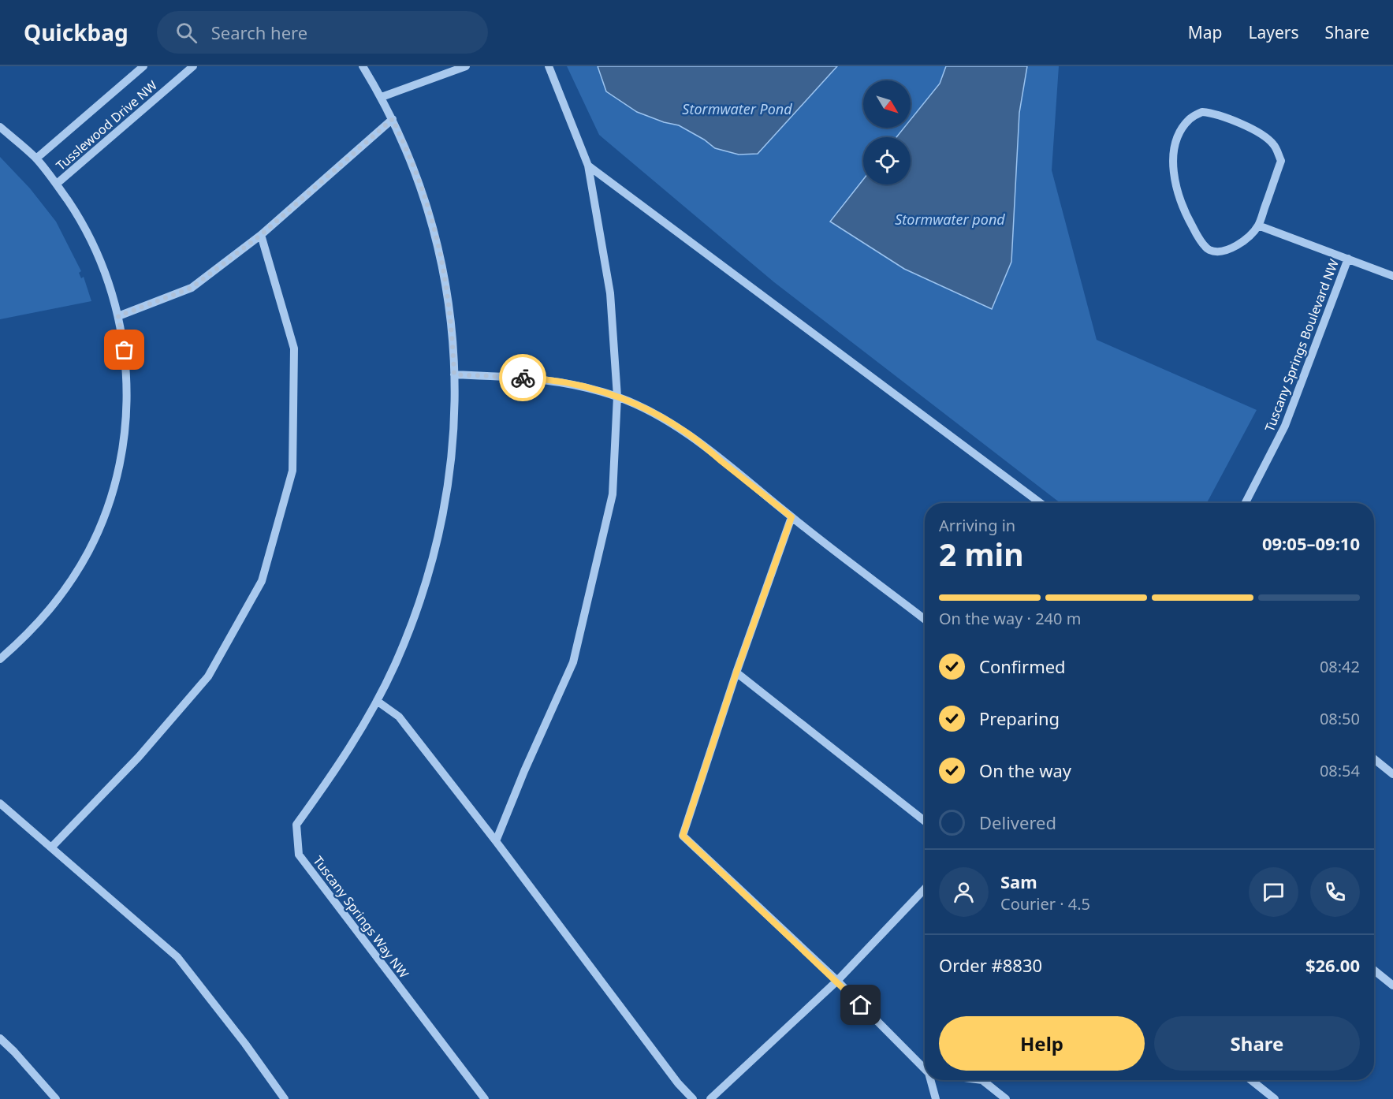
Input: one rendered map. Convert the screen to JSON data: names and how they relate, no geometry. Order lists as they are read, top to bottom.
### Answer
{
  "streets": {
    "street": ["Tusslewood Drive NW", "Tuscany Springs Boulevard NW", "Tuscany Springs Way NW"]
  },
  "water": ["Stormwater Pond", "Stormwater pond"],
  "north": "bottom right",
  "page": {
    "header": "Quickbag",
    "search": "Search here",
    "nav": ["Map", "Layers", "Share"],
    "heading": ["2 min", "Arriving in", "09:05–09:10"],
    "panel": [
      "Sam",
      "Courier · 4.5",
      "Order #8830",
      "$26.00"
    ],
    "bar": "On the way · 240 m",
    "list": [
      ["Confirmed", "08:42"],
      ["Preparing", "08:50"],
      ["On the way", "08:54"],
      "Delivered"
    ],
    "buttons": ["Help", "Share"]
  }
}
